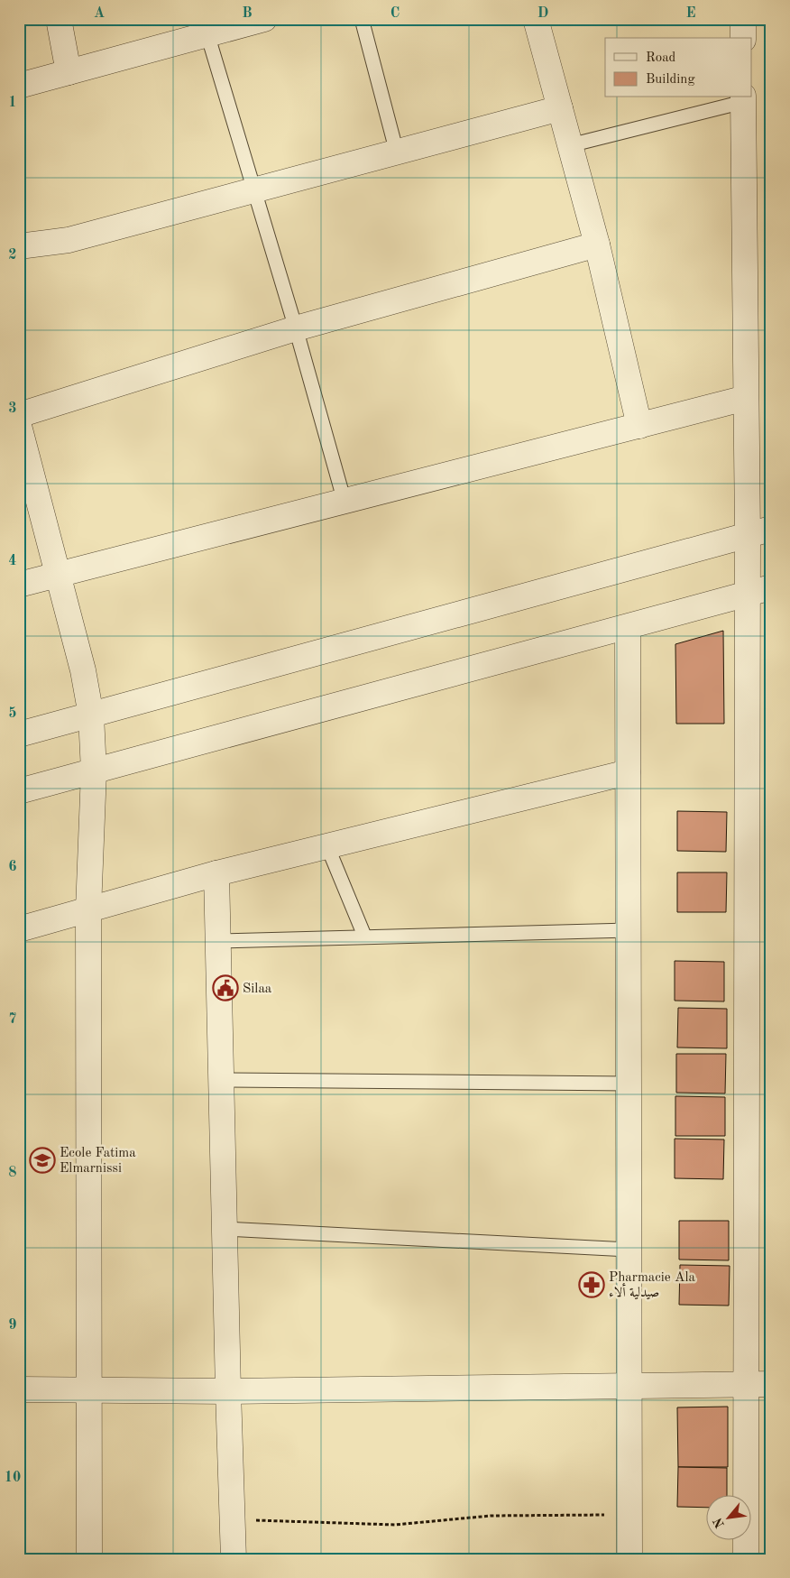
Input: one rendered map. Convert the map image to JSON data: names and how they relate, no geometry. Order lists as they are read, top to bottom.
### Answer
{
  "places": {
    "public building": ["Silaa"],
    "school or university": ["Ecole Fatima Elmarnissi"],
    "pharmacy": ["Pharmacie Ala صيدلية ألاء"]
  },
  "legend": ["Road", "Building"],
  "north": "bottom left",
  "grid": {
    "columns": [
      "A",
      "B",
      "C",
      "D",
      "E"
    ],
    "rows": [
      "1",
      "2",
      "3",
      "4",
      "5",
      "6",
      "7",
      "8",
      "9",
      "10"
    ]
  }
}
